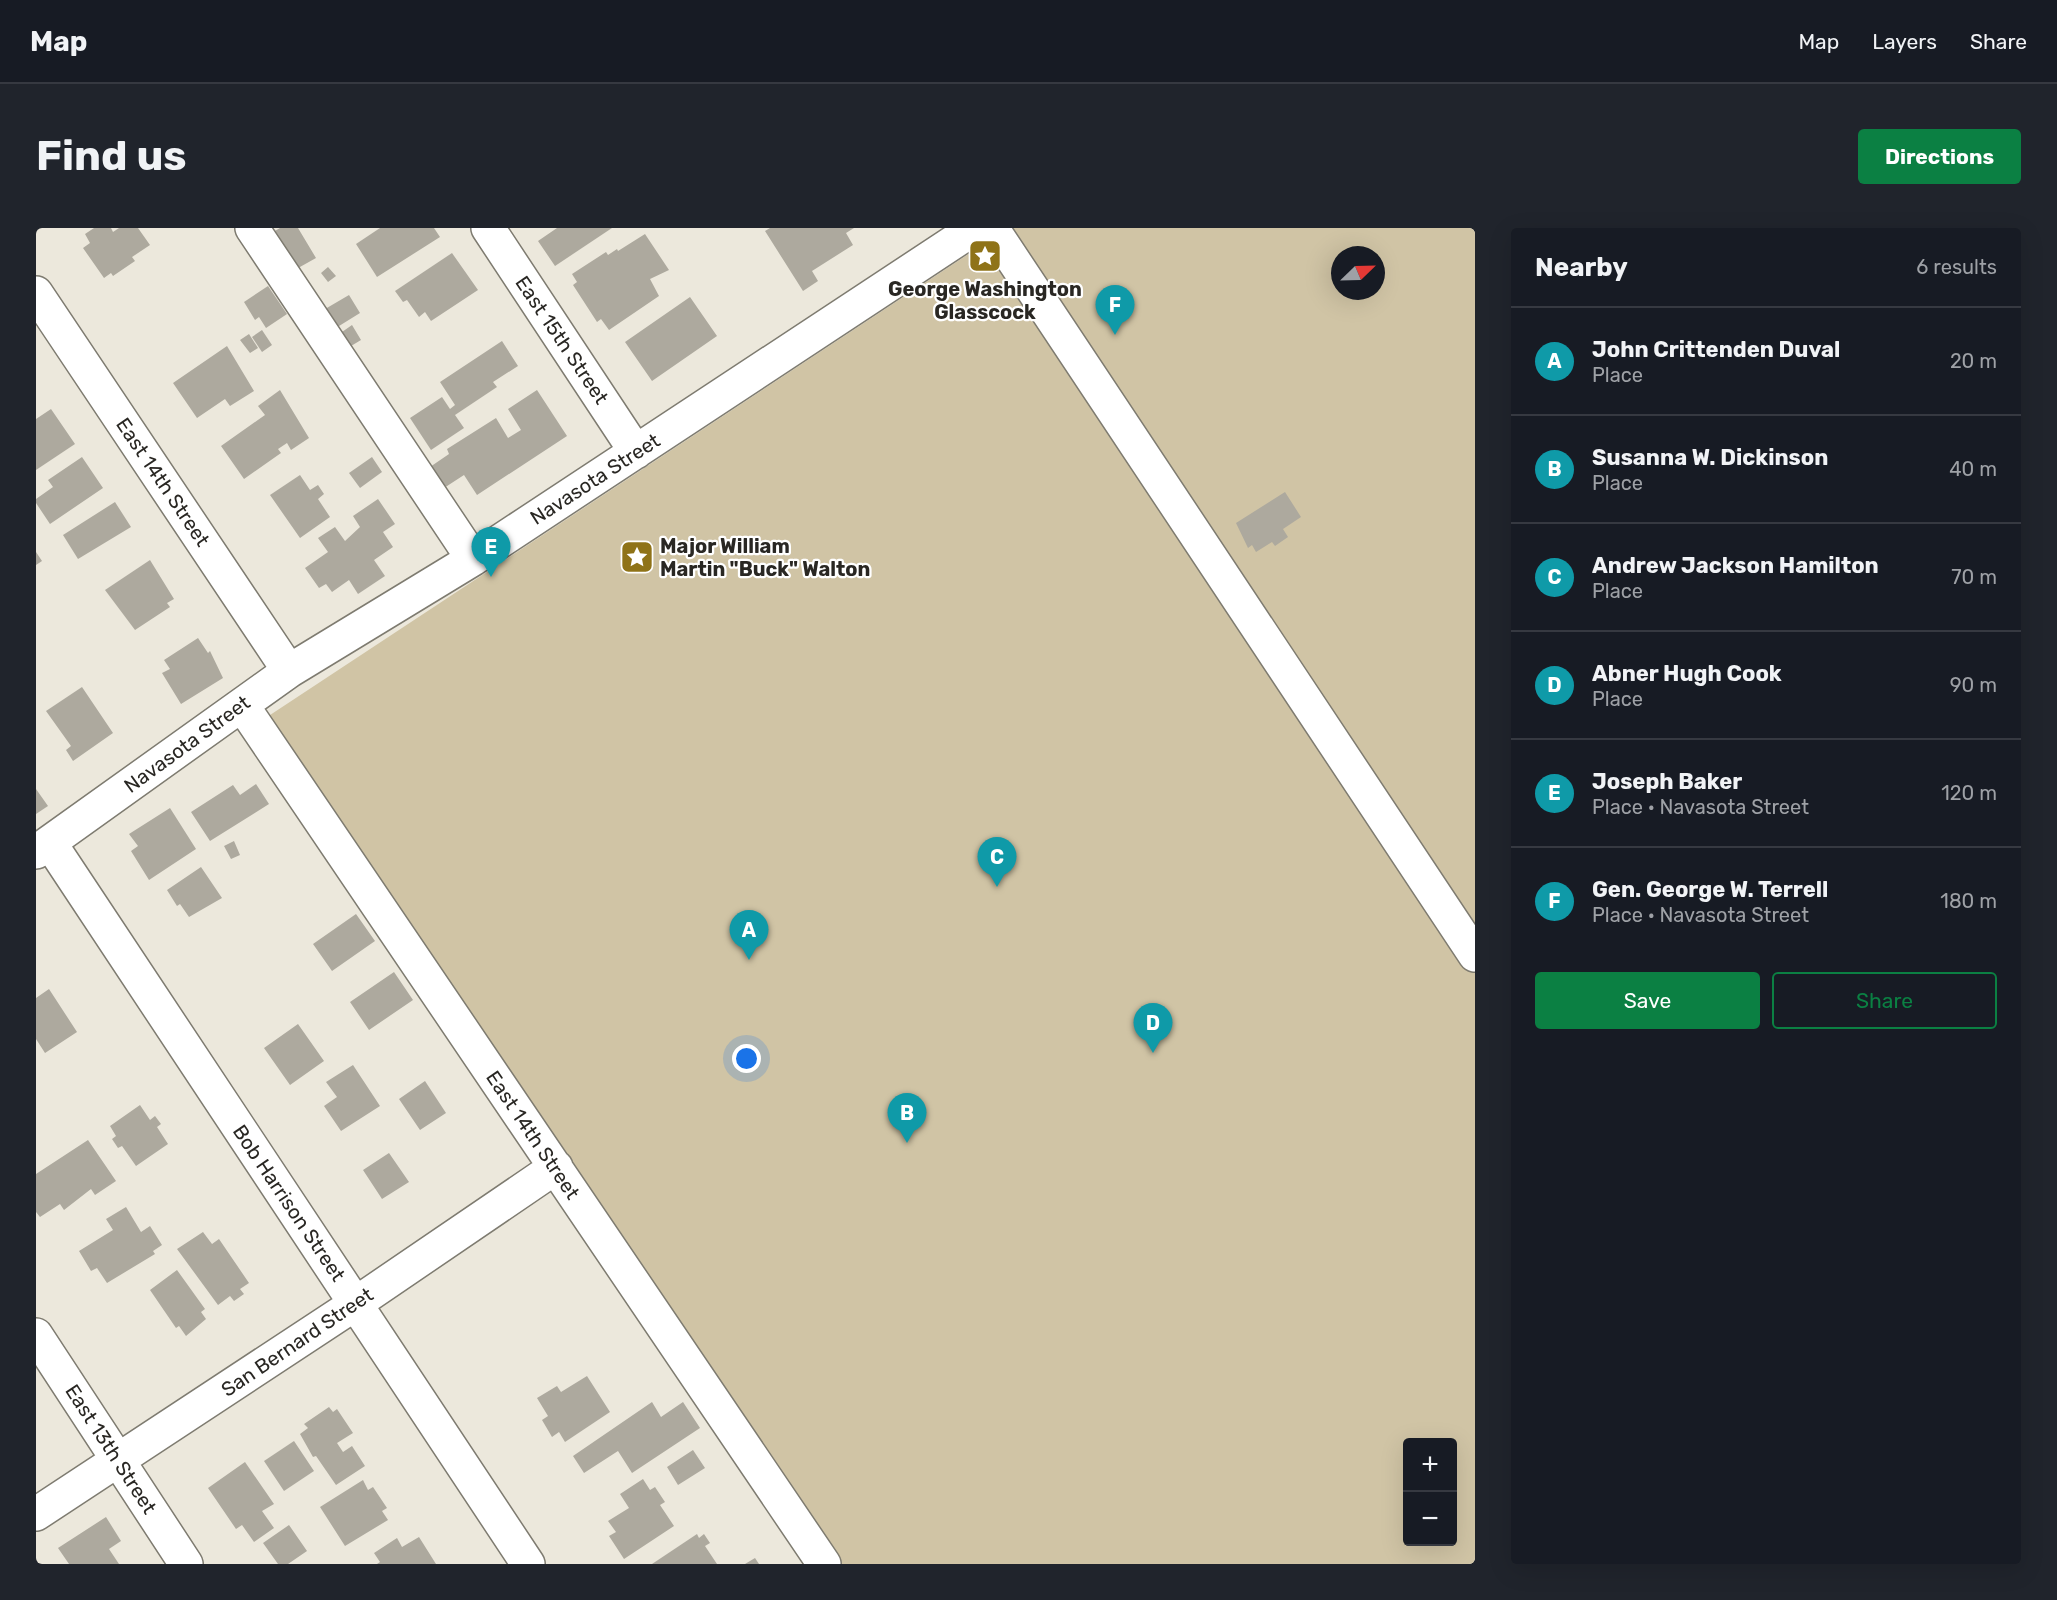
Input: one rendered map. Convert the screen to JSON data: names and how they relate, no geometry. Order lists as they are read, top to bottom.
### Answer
{
  "streets": {
    "street": [
      "East 15th Street",
      "Navasota Street",
      "East 14th Street",
      "Bob Harrison Street",
      "San Bernard Street",
      "East 13th Street"
    ]
  },
  "crossings": [
    ["East 15th Street", "Navasota Street"],
    ["Navasota Street", "East 14th Street"],
    ["Navasota Street", "Bob Harrison Street"],
    ["East 14th Street", "San Bernard Street"],
    ["Bob Harrison Street", "San Bernard Street"],
    ["San Bernard Street", "East 13th Street"]
  ],
  "places": {
    "place": ["George Washington Glasscock", "Major William Martin \"Buck\" Walton"]
  },
  "north": "top right",
  "page": {
    "header": "Map",
    "nav": ["Map", "Layers", "Share"],
    "buttons": [
      "Directions",
      ["Save", "Share"]
    ],
    "title": "Find us",
    "heading": ["Nearby", "6 results"],
    "pins": [
      "F",
      "E",
      "C",
      "A",
      "D",
      "B"
    ],
    "list": [
      {
        "mark": "A",
        "name": "John Crittenden Duval",
        "note": "Place",
        "value": "20 m"
      },
      {
        "mark": "B",
        "name": "Susanna W. Dickinson",
        "note": "Place",
        "value": "40 m"
      },
      {
        "mark": "C",
        "name": "Andrew Jackson Hamilton",
        "note": "Place",
        "value": "70 m"
      },
      {
        "mark": "D",
        "name": "Abner Hugh Cook",
        "note": "Place",
        "value": "90 m"
      },
      {
        "mark": "E",
        "name": "Joseph Baker",
        "note": "Place · Navasota Street",
        "value": "120 m"
      },
      {
        "mark": "F",
        "name": "Gen. George W. Terrell",
        "note": "Place · Navasota Street",
        "value": "180 m"
      }
    ],
    "map_buttons": ["+", "−"]
  }
}
